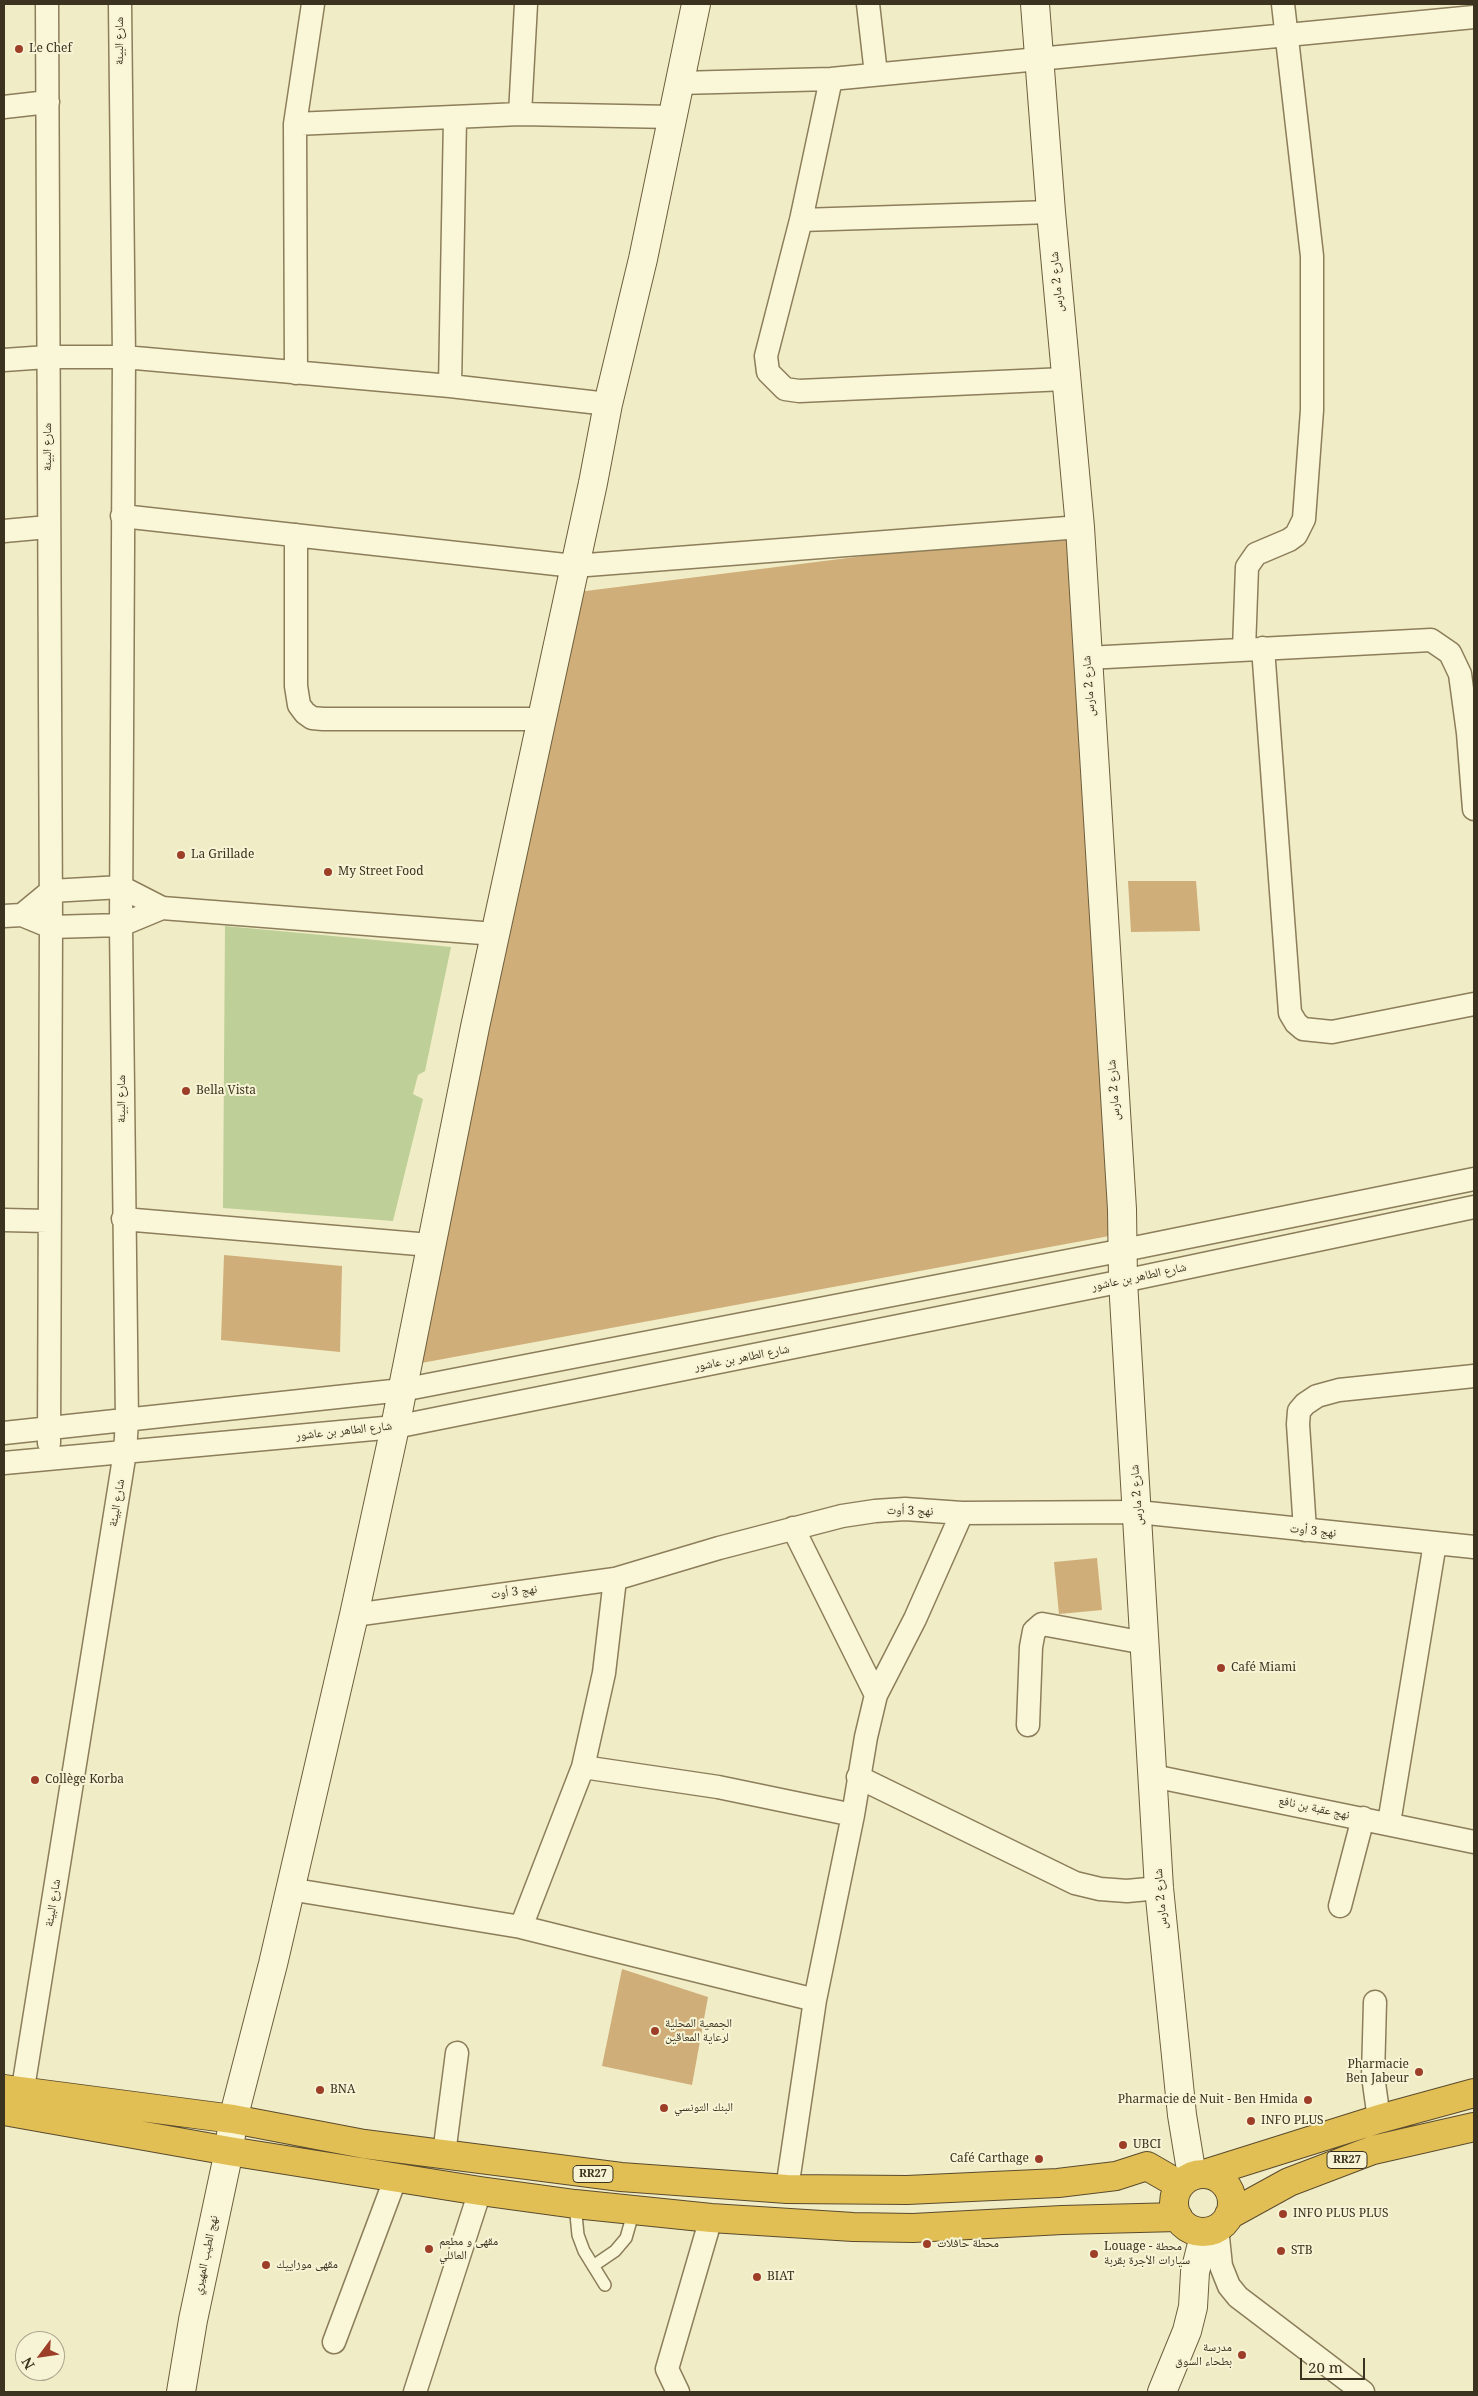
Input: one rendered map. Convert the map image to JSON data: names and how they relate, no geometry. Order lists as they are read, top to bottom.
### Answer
{
  "streets": {
    "highway": ["RR27"],
    "street": [
      "شارع البيئة",
      "شارع 2 مارس",
      "شارع الطاهر بن عاشور",
      "نهج 3 أوت",
      "نهج عقبة بن نافع",
      "نهج الطيب المهيري"
    ]
  },
  "crossings": [
    ["شارع البيئة", "شارع الطاهر بن عاشور"],
    ["شارع البيئة", "RR27"],
    ["شارع 2 مارس", "شارع الطاهر بن عاشور"],
    ["شارع 2 مارس", "نهج 3 أوت"],
    ["شارع 2 مارس", "نهج عقبة بن نافع"],
    ["شارع 2 مارس", "RR27"],
    ["شارع الطاهر بن عاشور", "نهج الطيب المهيري"],
    ["نهج 3 أوت", "نهج الطيب المهيري"],
    ["RR27", "نهج الطيب المهيري"]
  ],
  "places": [
    "Le Chef",
    "La Grillade",
    "My Street Food",
    "Bella Vista",
    "Café Miami",
    "Collège Korba",
    "الجمعية المحلية لرعاية المعاقين",
    "Pharmacie Ben Jabeur",
    "BNA",
    "Pharmacie de Nuit - Ben Hmida",
    "البنك التونسي",
    "INFO PLUS",
    "UBCI",
    "Café Carthage",
    "INFO PLUS PLUS",
    "محطة حافلات",
    "مقهى و مطعم العائلي",
    "STB",
    "Louage - محطة سيارات الأجرة بقربة",
    "مقهى موزاييك",
    "BIAT",
    "مدرسة بطحاء السوق"
  ],
  "scale_bar": "20 m",
  "north": "bottom left"
}
